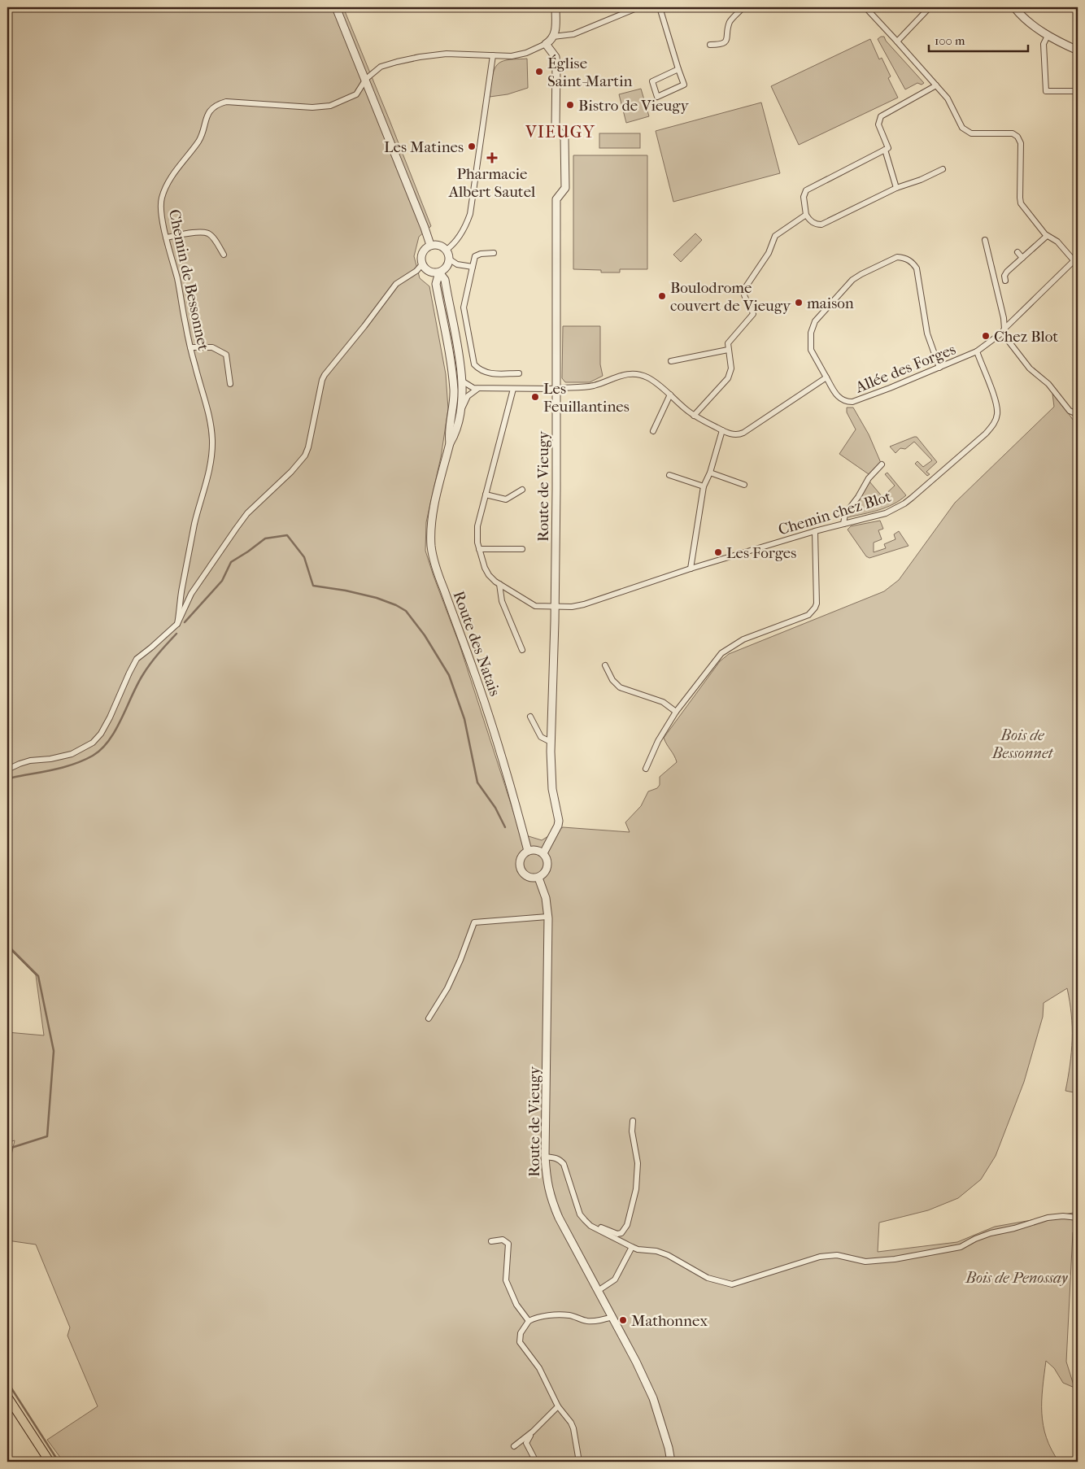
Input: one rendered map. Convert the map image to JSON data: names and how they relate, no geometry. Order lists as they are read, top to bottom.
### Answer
{
  "streets": {
    "street": [
      "Chemin de Bessonnet",
      "Allée des Forges",
      "Route de Vieugy",
      "Chemin chez Blot",
      "Route des Natais"
    ]
  },
  "crossings": [
    ["Chemin de Bessonnet", "Route de Vieugy"],
    ["Allée des Forges", "Chemin chez Blot"],
    ["Route de Vieugy", "Chemin chez Blot"],
    ["Route de Vieugy", "Route des Natais"]
  ],
  "districts": ["VIEUGY"],
  "parks": ["Bois de Bessonnet", "Bois de Penossay"],
  "places": {
    "other": [
      "Église Saint-Martin",
      "Bistro de Vieugy",
      "Les Matines",
      "Boulodrome couvert de Vieugy",
      "maison",
      "Chez Blot",
      "Les Feuillantines",
      "Les Forges",
      "Mathonnex"
    ],
    "health": ["Pharmacie Albert Sautel"]
  },
  "scale_bar": "100 m"
}
